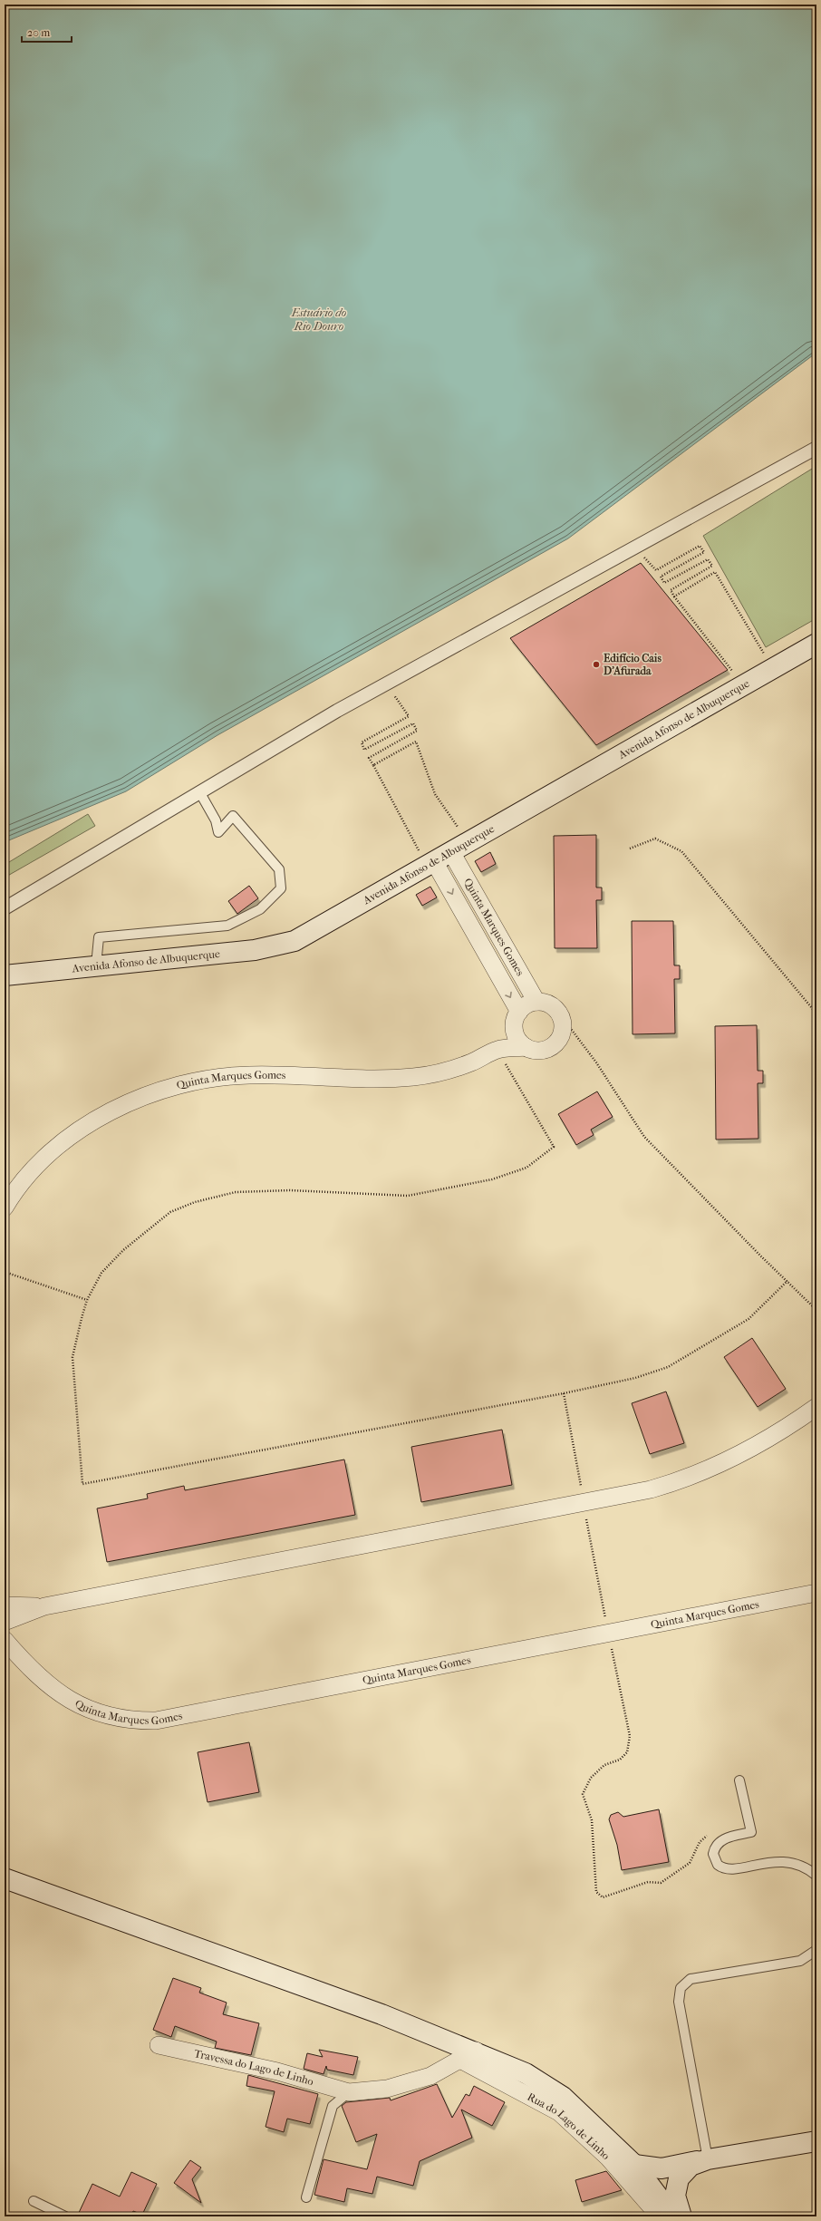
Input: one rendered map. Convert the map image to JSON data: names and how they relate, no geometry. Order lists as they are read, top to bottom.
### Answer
{
  "streets": {
    "main road": ["Avenida Afonso de Albuquerque"],
    "street": ["Quinta Marques Gomes", "Travessa do Lago de Linho", "Rua do Lago de Linho"]
  },
  "crossings": [
    ["Avenida Afonso de Albuquerque", "Quinta Marques Gomes"],
    ["Travessa do Lago de Linho", "Rua do Lago de Linho"]
  ],
  "water": ["Estuário do Rio Douro"],
  "places": ["Edifício Cais D'Afurada"],
  "scale_bar": "20 m"
}
